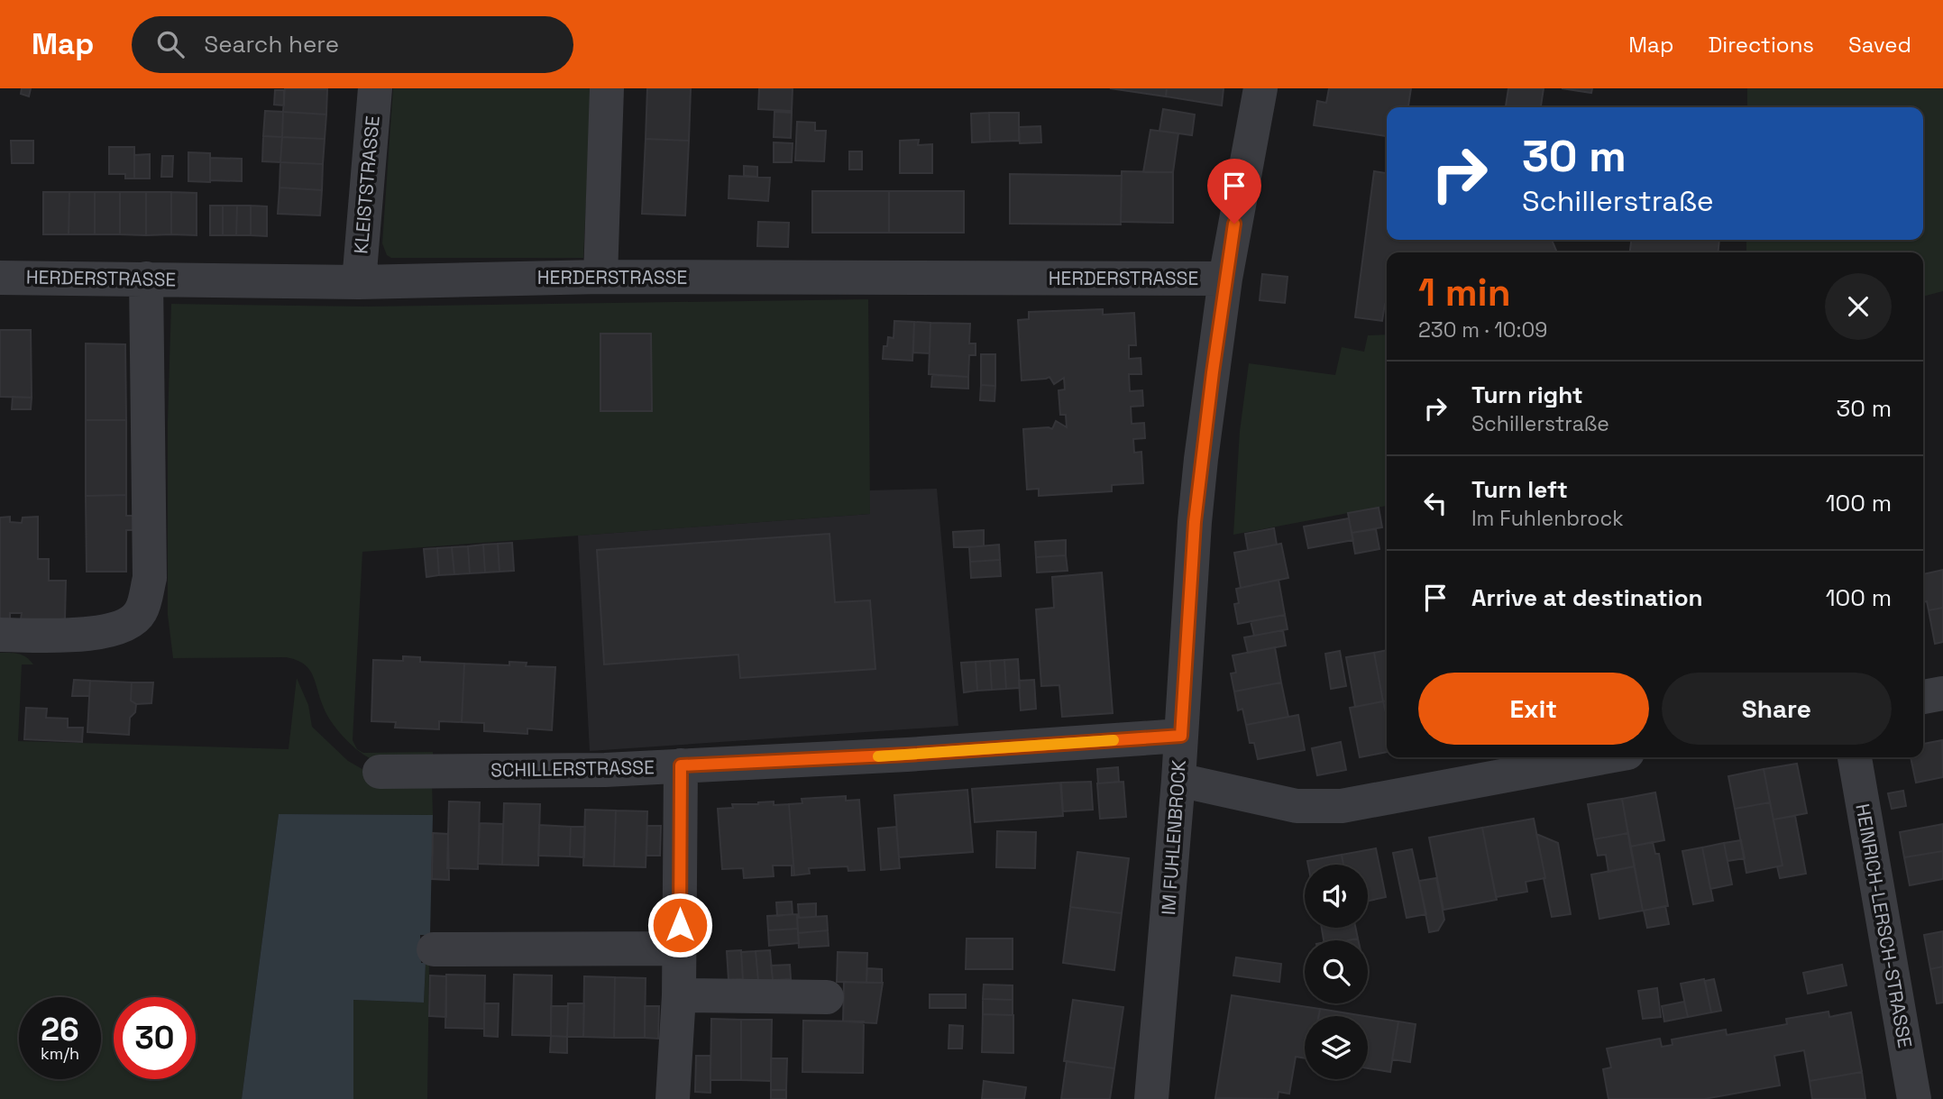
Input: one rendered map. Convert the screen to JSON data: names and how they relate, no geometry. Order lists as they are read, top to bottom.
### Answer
{
  "streets": {
    "street": [
      "KLEISTSTRASSE",
      "HERDERSTRASSE",
      "SCHILLERSTRASSE",
      "IM FUHLENBROCK",
      "HEINRICH-LERSCH-STRASSE"
    ]
  },
  "crossings": [
    ["KLEISTSTRASSE", "HERDERSTRASSE"],
    ["HERDERSTRASSE", "IM FUHLENBROCK"],
    ["SCHILLERSTRASSE", "IM FUHLENBROCK"]
  ],
  "page": {
    "header": "Map",
    "search": "Search here",
    "nav": ["Map", "Directions", "Saved"],
    "turn": ["30 m", "Schillerstraße"],
    "heading": ["1 min", "230 m · 10:09"],
    "list": [
      {
        "name": "Turn right",
        "note": "Schillerstraße",
        "value": "30 m"
      },
      {
        "name": "Turn left",
        "note": "Im Fuhlenbrock",
        "value": "100 m"
      },
      {
        "name": "Arrive at destination",
        "value": "100 m"
      }
    ],
    "buttons": ["Exit", "Share"],
    "speed": "26 km/h",
    "limit": "30"
  }
}
